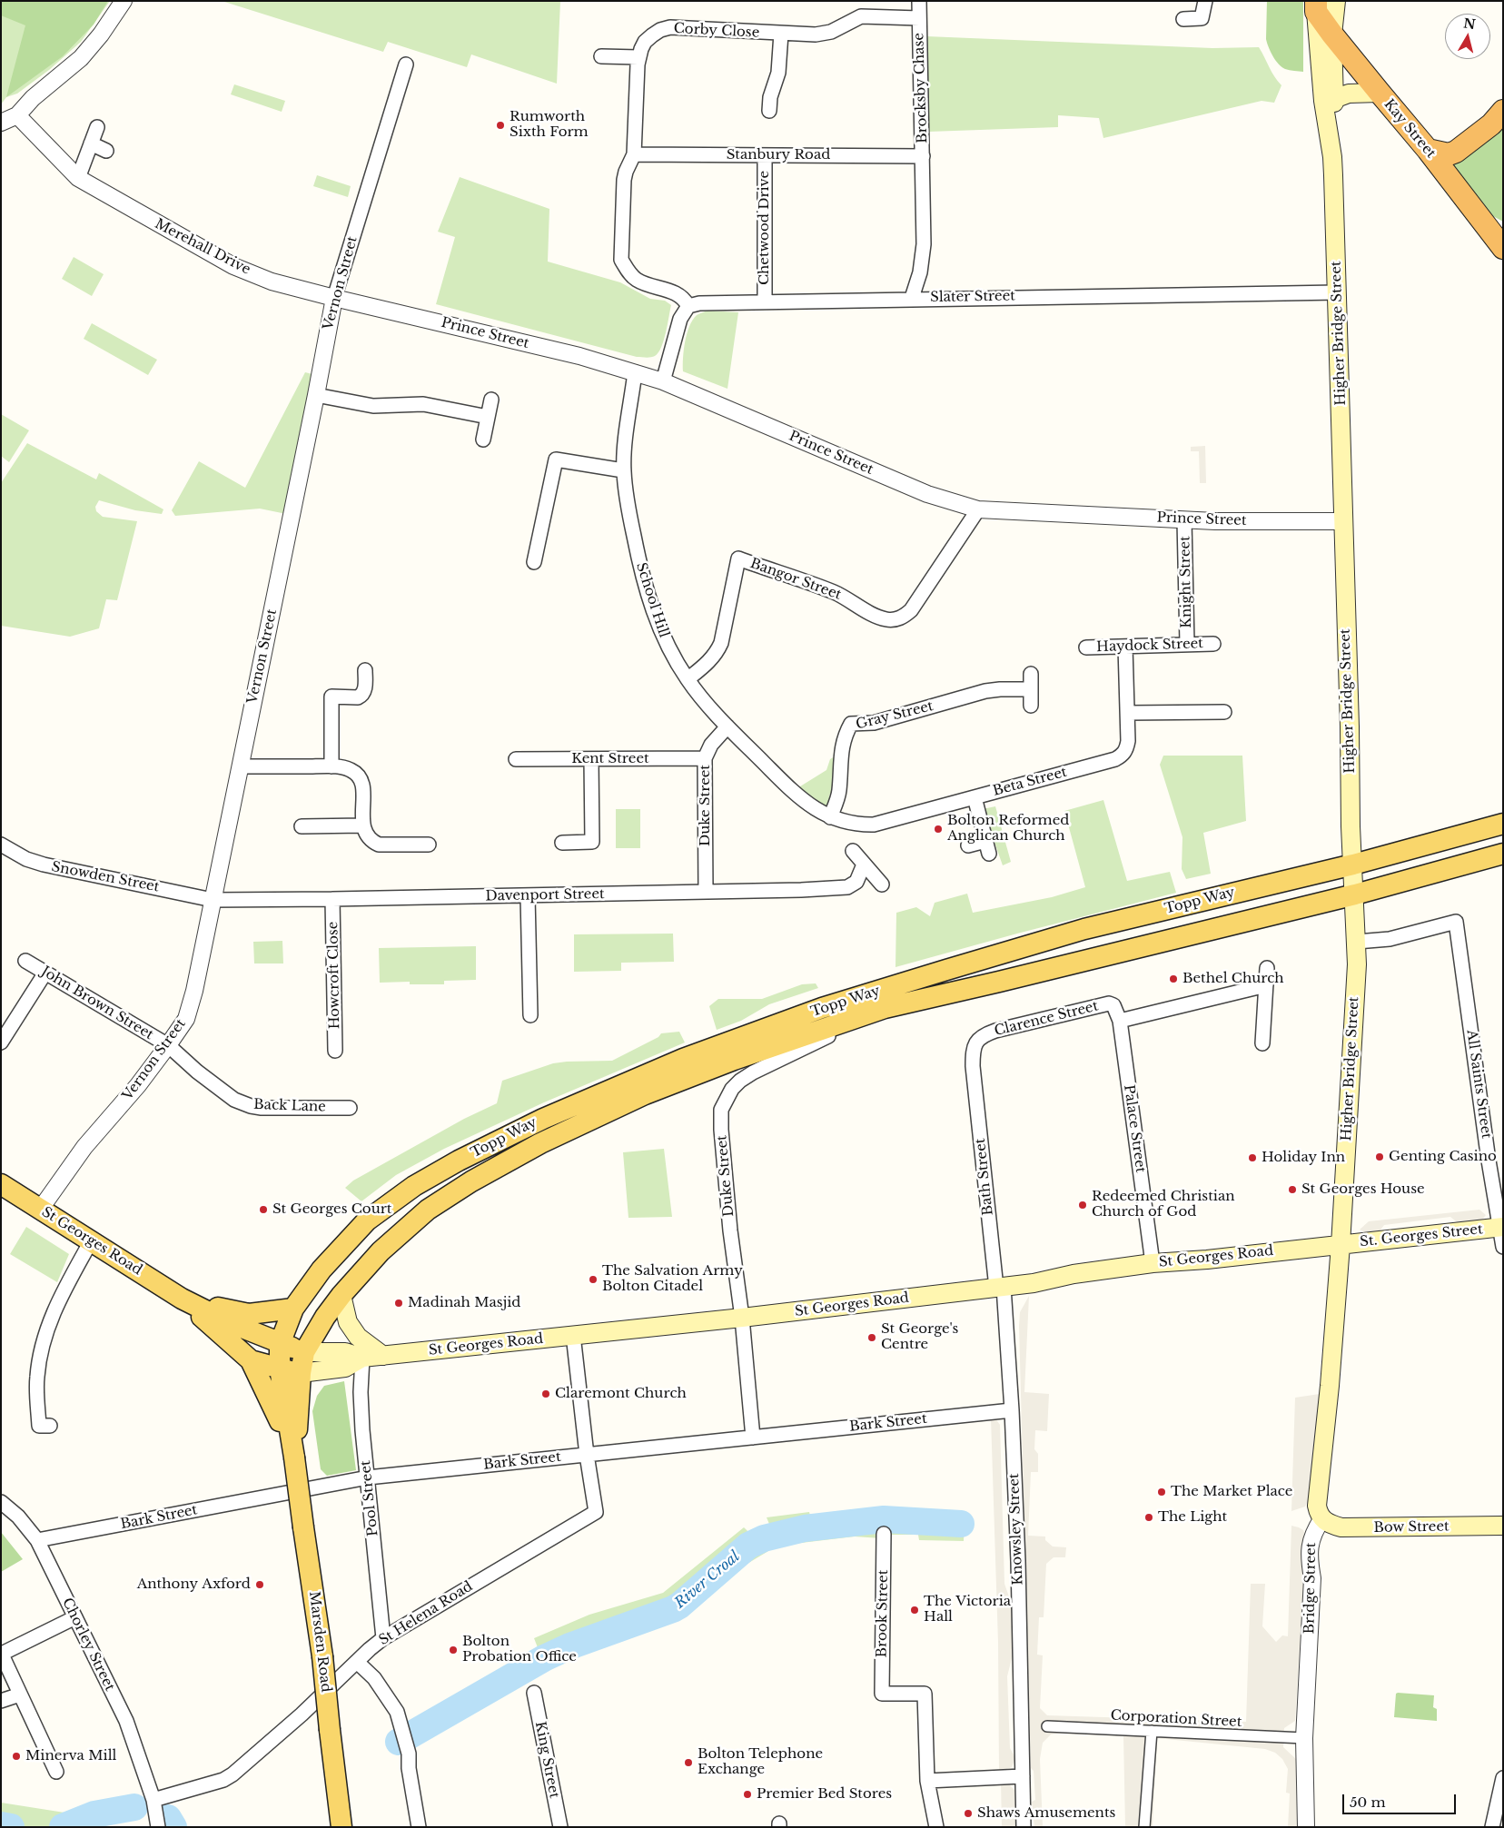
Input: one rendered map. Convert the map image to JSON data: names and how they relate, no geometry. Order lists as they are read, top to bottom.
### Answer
{
  "streets": {
    "highway": ["Kay Street"],
    "main road": [
      "Higher Bridge Street",
      "Topp Way",
      "St. Georges Street",
      "St Georges Road",
      "Bow Street",
      "Marsden Road"
    ],
    "street": [
      "Corby Close",
      "Brocksby Chase",
      "Stanbury Road",
      "Chetwood Drive",
      "Merehall Drive",
      "Vernon Street",
      "Slater Street",
      "Prince Street",
      "Bangor Street",
      "Knight Street",
      "School Hill",
      "Haydock Street",
      "Gray Street",
      "Kent Street",
      "Beta Street",
      "Duke Street",
      "Snowden Street",
      "Davenport Street",
      "Howcroft Close",
      "John Brown Street",
      "Clarence Street",
      "All Saints Street",
      "Back Lane",
      "Palace Street",
      "Bath Street",
      "Bark Street",
      "Pool Street",
      "Knowsley Street",
      "Bridge Street",
      "St Helena Road",
      "Brook Street",
      "Chorley Street",
      "Corporation Street",
      "King Street"
    ]
  },
  "crossings": [
    ["Corby Close", "Brocksby Chase"],
    ["Corby Close", "Stanbury Road"],
    ["Brocksby Chase", "Stanbury Road"],
    ["Brocksby Chase", "Slater Street"],
    ["Kay Street", "Higher Bridge Street"],
    ["Stanbury Road", "Chetwood Drive"],
    ["Chetwood Drive", "Slater Street"],
    ["Merehall Drive", "Vernon Street"],
    ["Merehall Drive", "Prince Street"],
    ["Vernon Street", "Prince Street"],
    ["Vernon Street", "Snowden Street"],
    ["Vernon Street", "Davenport Street"],
    ["Vernon Street", "John Brown Street"],
    ["Vernon Street", "Back Lane"],
    ["Vernon Street", "St Georges Road"],
    ["Slater Street", "Higher Bridge Street"],
    ["Prince Street", "Higher Bridge Street"],
    ["Prince Street", "Bangor Street"],
    ["Prince Street", "Knight Street"],
    ["Prince Street", "School Hill"],
    ["Higher Bridge Street", "Topp Way"],
    ["Higher Bridge Street", "All Saints Street"],
    ["Higher Bridge Street", "St. Georges Street"],
    ["Higher Bridge Street", "St Georges Road"],
    ["Bangor Street", "School Hill"],
    ["Knight Street", "Haydock Street"],
    ["School Hill", "Gray Street"],
    ["School Hill", "Beta Street"],
    ["School Hill", "Duke Street"],
    ["Haydock Street", "Beta Street"],
    ["Gray Street", "Beta Street"],
    ["Kent Street", "Duke Street"],
    ["Duke Street", "Davenport Street"],
    ["Duke Street", "Topp Way"],
    ["Duke Street", "St Georges Road"],
    ["Duke Street", "Bark Street"],
    ["Snowden Street", "Davenport Street"],
    ["Davenport Street", "Howcroft Close"],
    ["Topp Way", "St Georges Road"],
    ["Topp Way", "Marsden Road"],
    ["John Brown Street", "Back Lane"],
    ["Clarence Street", "Palace Street"],
    ["Clarence Street", "Bath Street"],
    ["All Saints Street", "St. Georges Street"],
    ["Palace Street", "St Georges Road"],
    ["Bath Street", "St Georges Road"],
    ["Bath Street", "Knowsley Street"],
    ["St. Georges Street", "St Georges Road"],
    ["St Georges Road", "Pool Street"],
    ["St Georges Road", "Knowsley Street"],
    ["St Georges Road", "Marsden Road"],
    ["Bark Street", "Pool Street"],
    ["Bark Street", "Knowsley Street"],
    ["Bark Street", "St Helena Road"],
    ["Bark Street", "Chorley Street"],
    ["Pool Street", "St Helena Road"],
    ["Bow Street", "Bridge Street"],
    ["Bridge Street", "Corporation Street"],
    ["St Helena Road", "Chorley Street"]
  ],
  "water": ["River Croal"],
  "places": [
    "Rumworth Sixth Form",
    "Bolton Reformed Anglican Church",
    "Bethel Church",
    "Genting Casino",
    "Holiday Inn",
    "St Georges House",
    "Redeemed Christian Church of God",
    "St Georges Court",
    "The Salvation Army Bolton Citadel",
    "Madinah Masjid",
    "St George's Centre",
    "Claremont Church",
    "The Market Place",
    "The Light",
    "Anthony Axford",
    "The Victoria Hall",
    "Bolton Probation Office",
    "Minerva Mill",
    "Bolton Telephone Exchange",
    "Premier Bed Stores",
    "Shaws Amusements"
  ],
  "scale_bar": "50 m",
  "north": "top"
}
